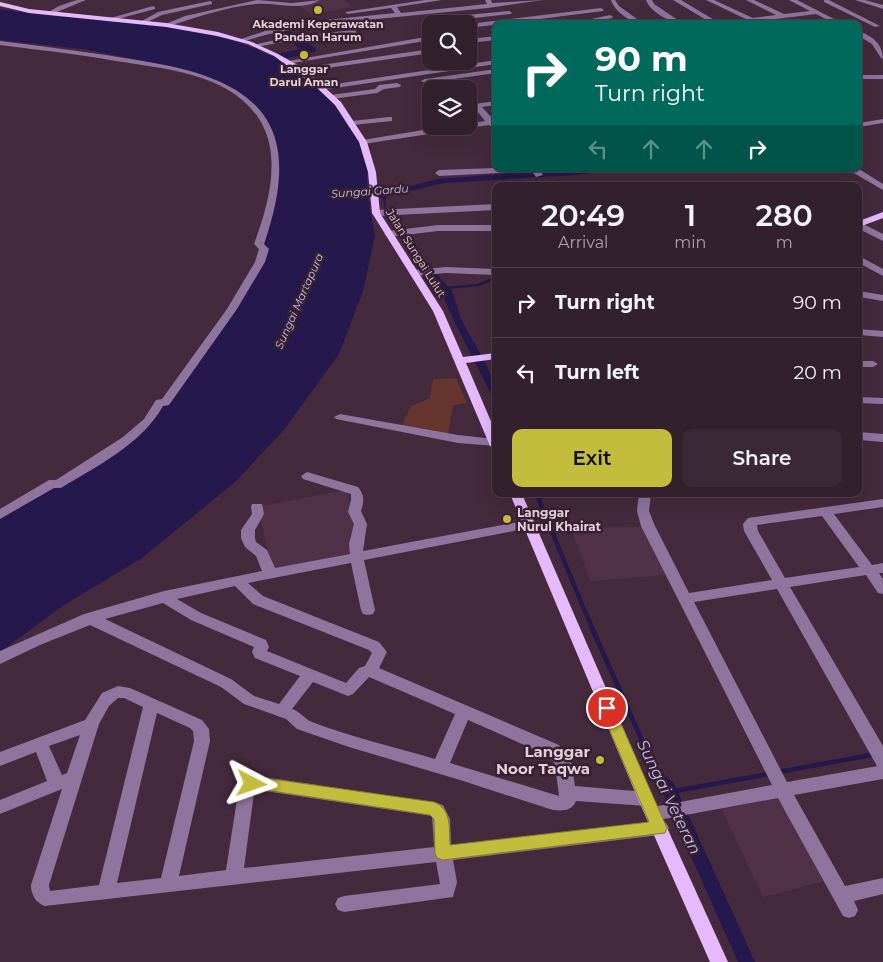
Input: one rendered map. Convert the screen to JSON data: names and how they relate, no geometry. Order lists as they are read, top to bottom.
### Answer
{
  "streets": {
    "main road": ["Jalan Sungai Lulut"]
  },
  "water": ["Sungai Gardu", "Sungai Martapura", "Sungai Veteran"],
  "places": [
    "Akademi Keperawatan Pandan Harum",
    "Langgar Darul Aman",
    "Langgar Nurul Khairat",
    "Langgar Noor Taqwa"
  ],
  "page": {
    "turn": ["90 m", "Turn right"],
    "eta": [
      "20:49",
      "Arrival",
      "1",
      "min",
      "280",
      "m"
    ],
    "list": [
      {
        "name": "Turn right",
        "value": "90 m"
      },
      {
        "name": "Turn left",
        "value": "20 m"
      }
    ],
    "buttons": ["Exit", "Share"]
  }
}
